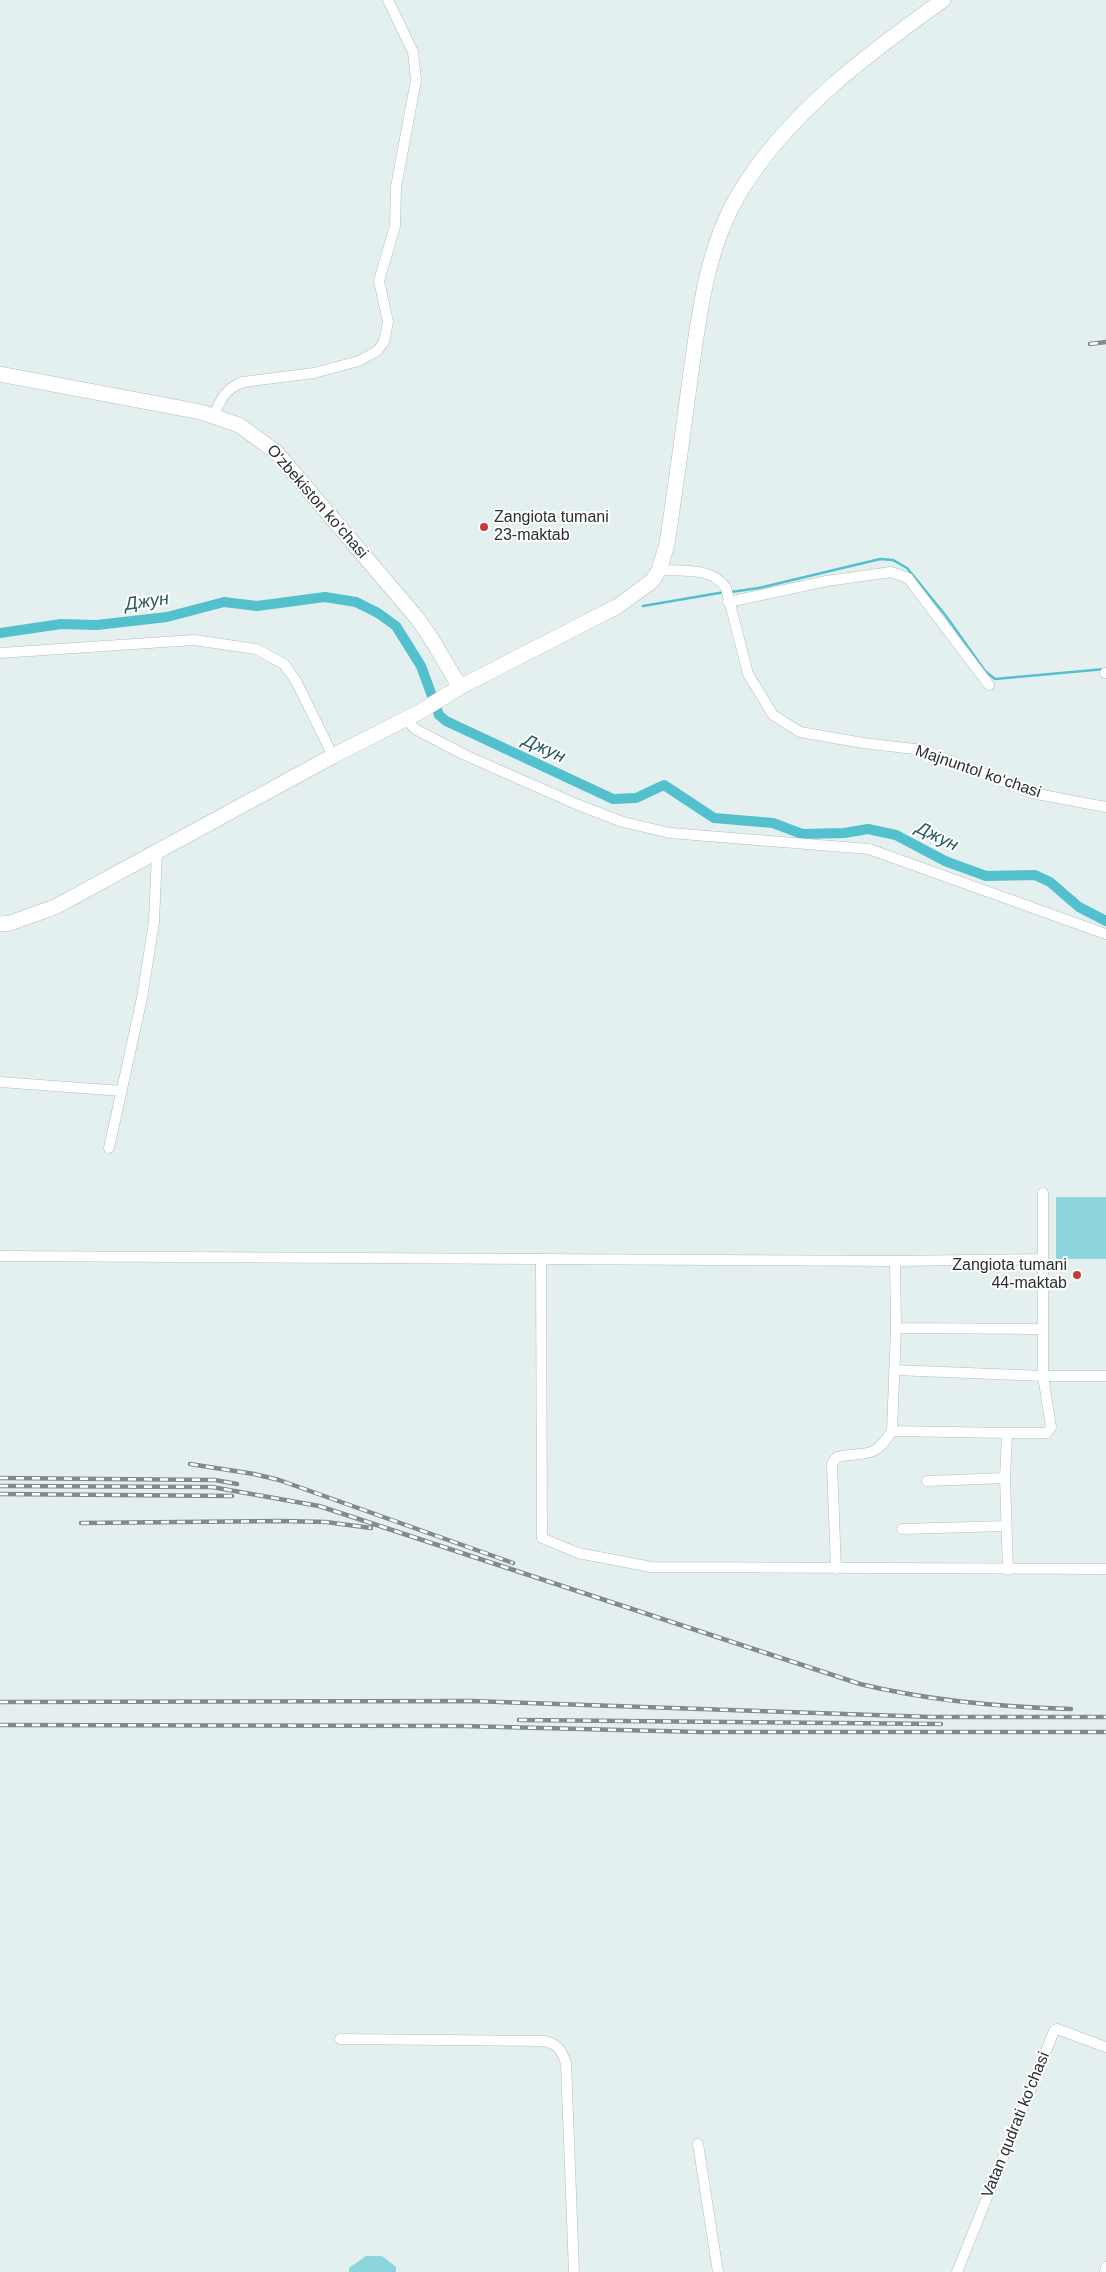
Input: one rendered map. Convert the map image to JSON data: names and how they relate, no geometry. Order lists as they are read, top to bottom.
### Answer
{
  "streets": {
    "main road": ["O'zbekiston ko'chasi"],
    "street": ["Majnuntol ko‘chasi", "Vatan qudrati ko'chasi"]
  },
  "water": ["Джун"],
  "places": ["Zangiota tumani 23-maktab", "Zangiota tumani 44-maktab"]
}
